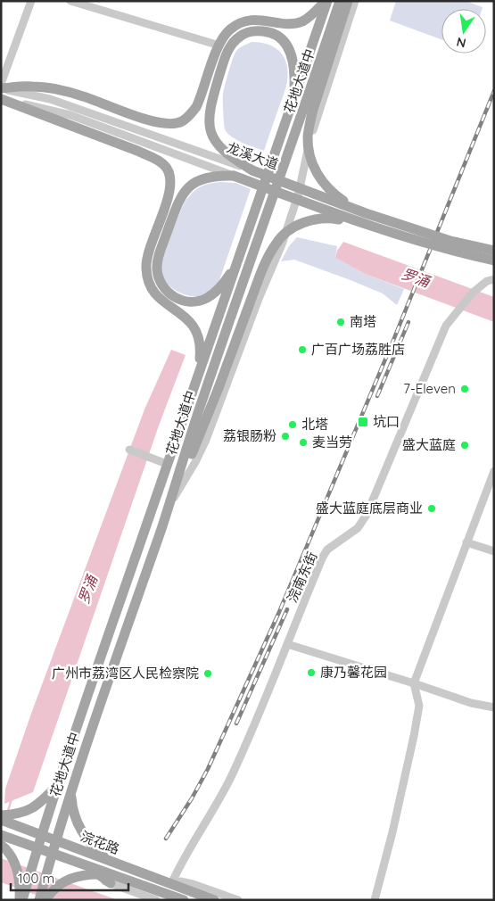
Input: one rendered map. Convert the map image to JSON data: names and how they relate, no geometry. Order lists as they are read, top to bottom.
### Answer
{
  "streets": {
    "main road": ["花地大道中", "龙溪大道", "浣花路"],
    "street": ["浣南东街"]
  },
  "crossings": [
    ["花地大道中", "浣花路"],
    ["浣南东街", "浣花路"]
  ],
  "water": ["罗涌"],
  "places": {
    "other": [
      "南塔",
      "广百广场荔胜店",
      "7-Eleven",
      "北塔",
      "荔银肠粉",
      "麦当劳",
      "盛大蓝庭",
      "盛大蓝庭底层商业",
      "康乃馨花园",
      "广州市荔湾区人民检察院"
    ],
    "transit": ["坑口"]
  },
  "scale_bar": "100 m",
  "north": "bottom"
}
